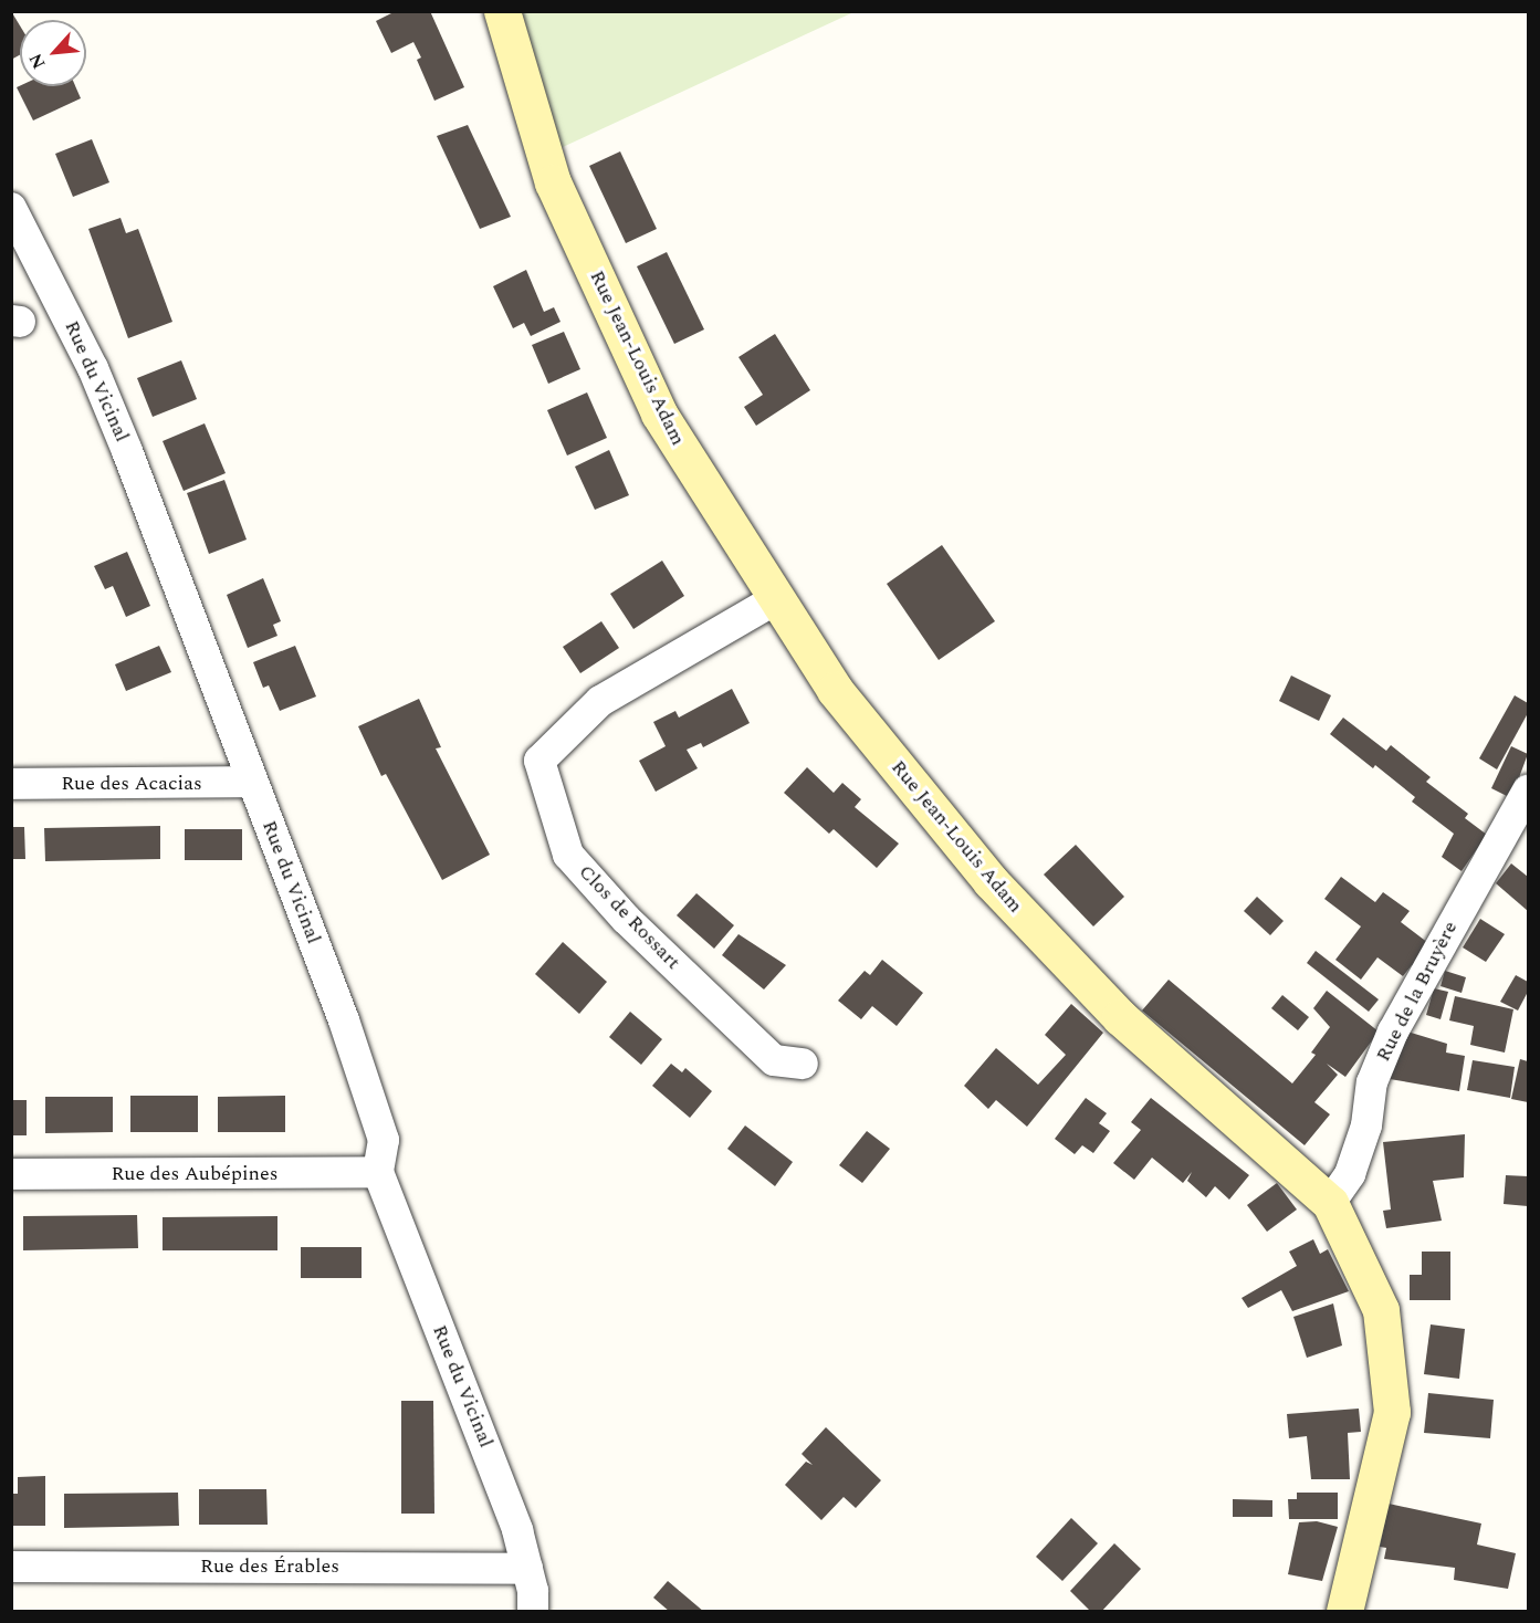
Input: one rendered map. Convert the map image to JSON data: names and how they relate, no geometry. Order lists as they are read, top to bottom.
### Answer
{
  "streets": {
    "street": [
      "Rue Jean-Louis Adam",
      "Rue du Vicinal",
      "Rue des Acacias",
      "Clos de Rossart",
      "Rue de la Bruyère",
      "Rue des Aubépines",
      "Rue des Érables"
    ]
  },
  "crossings": [
    ["Rue Jean-Louis Adam", "Clos de Rossart"],
    ["Rue Jean-Louis Adam", "Rue de la Bruyère"],
    ["Rue du Vicinal", "Rue des Acacias"],
    ["Rue du Vicinal", "Rue des Aubépines"],
    ["Rue du Vicinal", "Rue des Érables"]
  ],
  "north": "bottom left"
}
